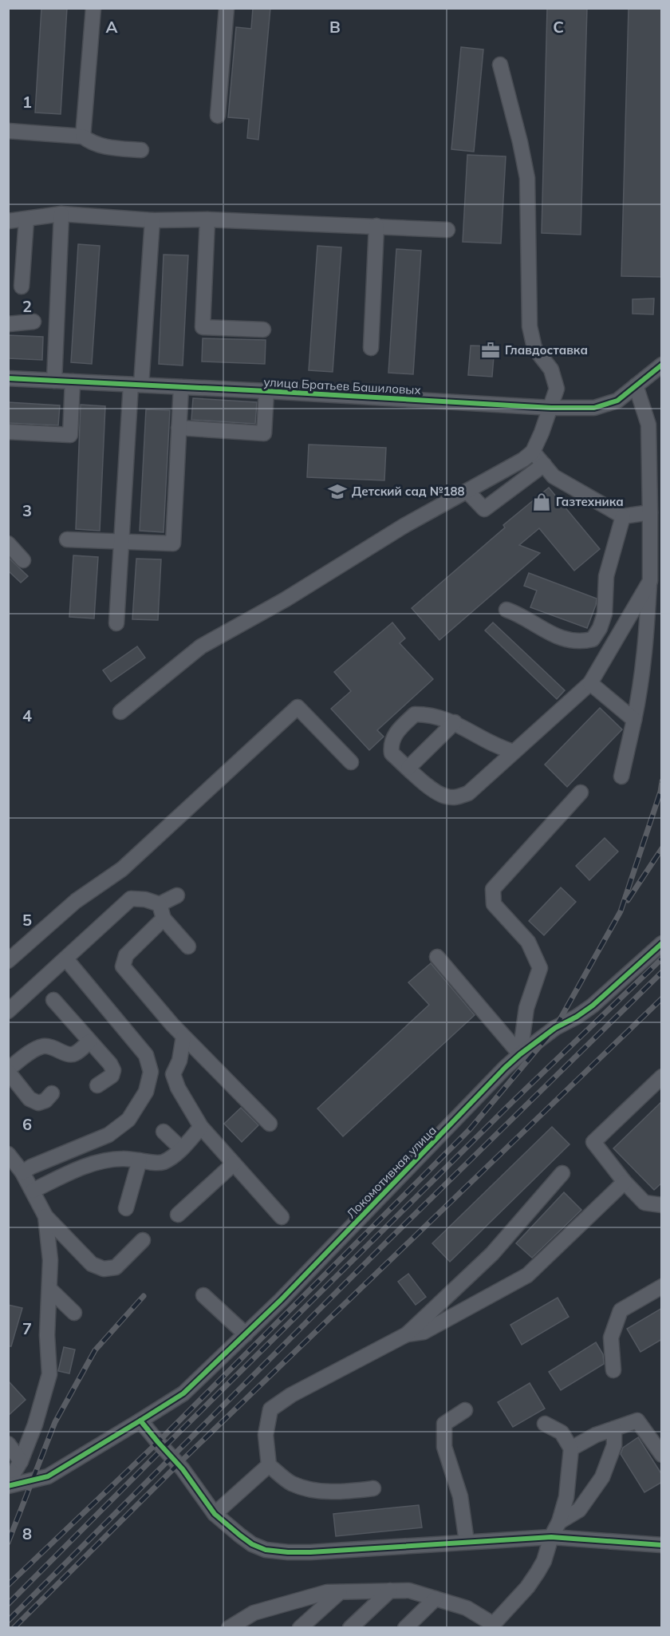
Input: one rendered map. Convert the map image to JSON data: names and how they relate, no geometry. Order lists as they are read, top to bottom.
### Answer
{
  "streets": {
    "street": ["улица Братьев Башиловых", "Локомотивная улица"]
  },
  "places": {
    "office": ["Главдоставка"],
    "school or university": ["Детский сад №188"],
    "shop": ["Газтехника"]
  },
  "grid": {
    "columns": ["A", "B", "C"],
    "rows": [
      "1",
      "2",
      "3",
      "4",
      "5",
      "6",
      "7",
      "8"
    ]
  }
}
